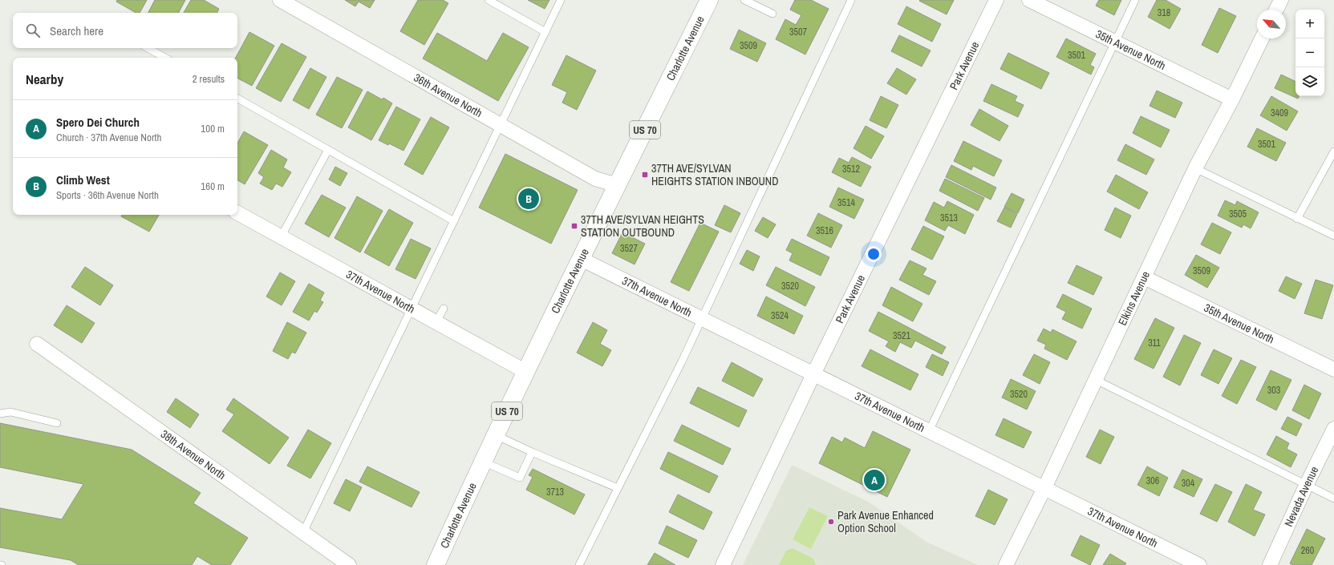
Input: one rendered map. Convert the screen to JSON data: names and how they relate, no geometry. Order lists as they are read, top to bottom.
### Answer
{
  "streets": {
    "main road": ["Charlotte Avenue", "US 70"],
    "street": [
      "35th Avenue North",
      "Park Avenue",
      "36th Avenue North",
      "37th Avenue North",
      "Elkins Avenue",
      "38th Avenue North",
      "Nevada Avenue"
    ]
  },
  "crossings": [
    ["Charlotte Avenue", "36th Avenue North"],
    ["Charlotte Avenue", "37th Avenue North"],
    ["35th Avenue North", "Elkins Avenue"],
    ["Park Avenue", "37th Avenue North"],
    ["37th Avenue North", "Elkins Avenue"]
  ],
  "places": {
    "transit": ["37TH AVE/SYLVAN HEIGHTS STATION INBOUND", "37TH AVE/SYLVAN HEIGHTS STATION OUTBOUND"],
    "other": ["Park Avenue Enhanced Option School"]
  },
  "house_numbers": [
    "318",
    "3507",
    "3509",
    "3501",
    "3409",
    "3501",
    "3512",
    "3514",
    "3505",
    "3513",
    "3516",
    "3527",
    "3509",
    "3520",
    "3524",
    "3521",
    "311",
    "303",
    "3520",
    "306",
    "304",
    "3713",
    "260"
  ],
  "north": "top left",
  "page": {
    "map_buttons": ["+", "−"],
    "search": "Search here",
    "heading": ["Nearby", "2 results"],
    "list": [
      {
        "mark": "A",
        "name": "Spero Dei Church",
        "note": "Church · 37th Avenue North",
        "value": "100 m"
      },
      {
        "mark": "B",
        "name": "Climb West",
        "note": "Sports · 36th Avenue North",
        "value": "160 m"
      }
    ],
    "pins": ["B", "A"]
  }
}
